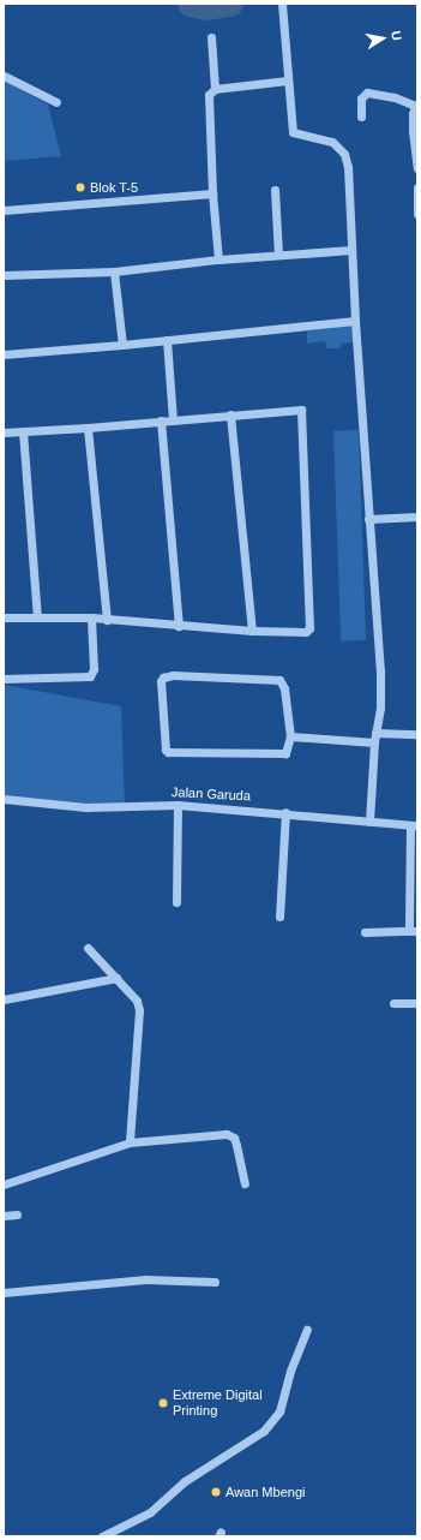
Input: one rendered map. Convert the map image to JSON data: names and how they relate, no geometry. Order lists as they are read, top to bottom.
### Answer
{
  "streets": {
    "street": ["Jalan Garuda"]
  },
  "places": ["Blok T-5", "Extreme Digital Printing", "Awan Mbengi"],
  "north": "right"
}
